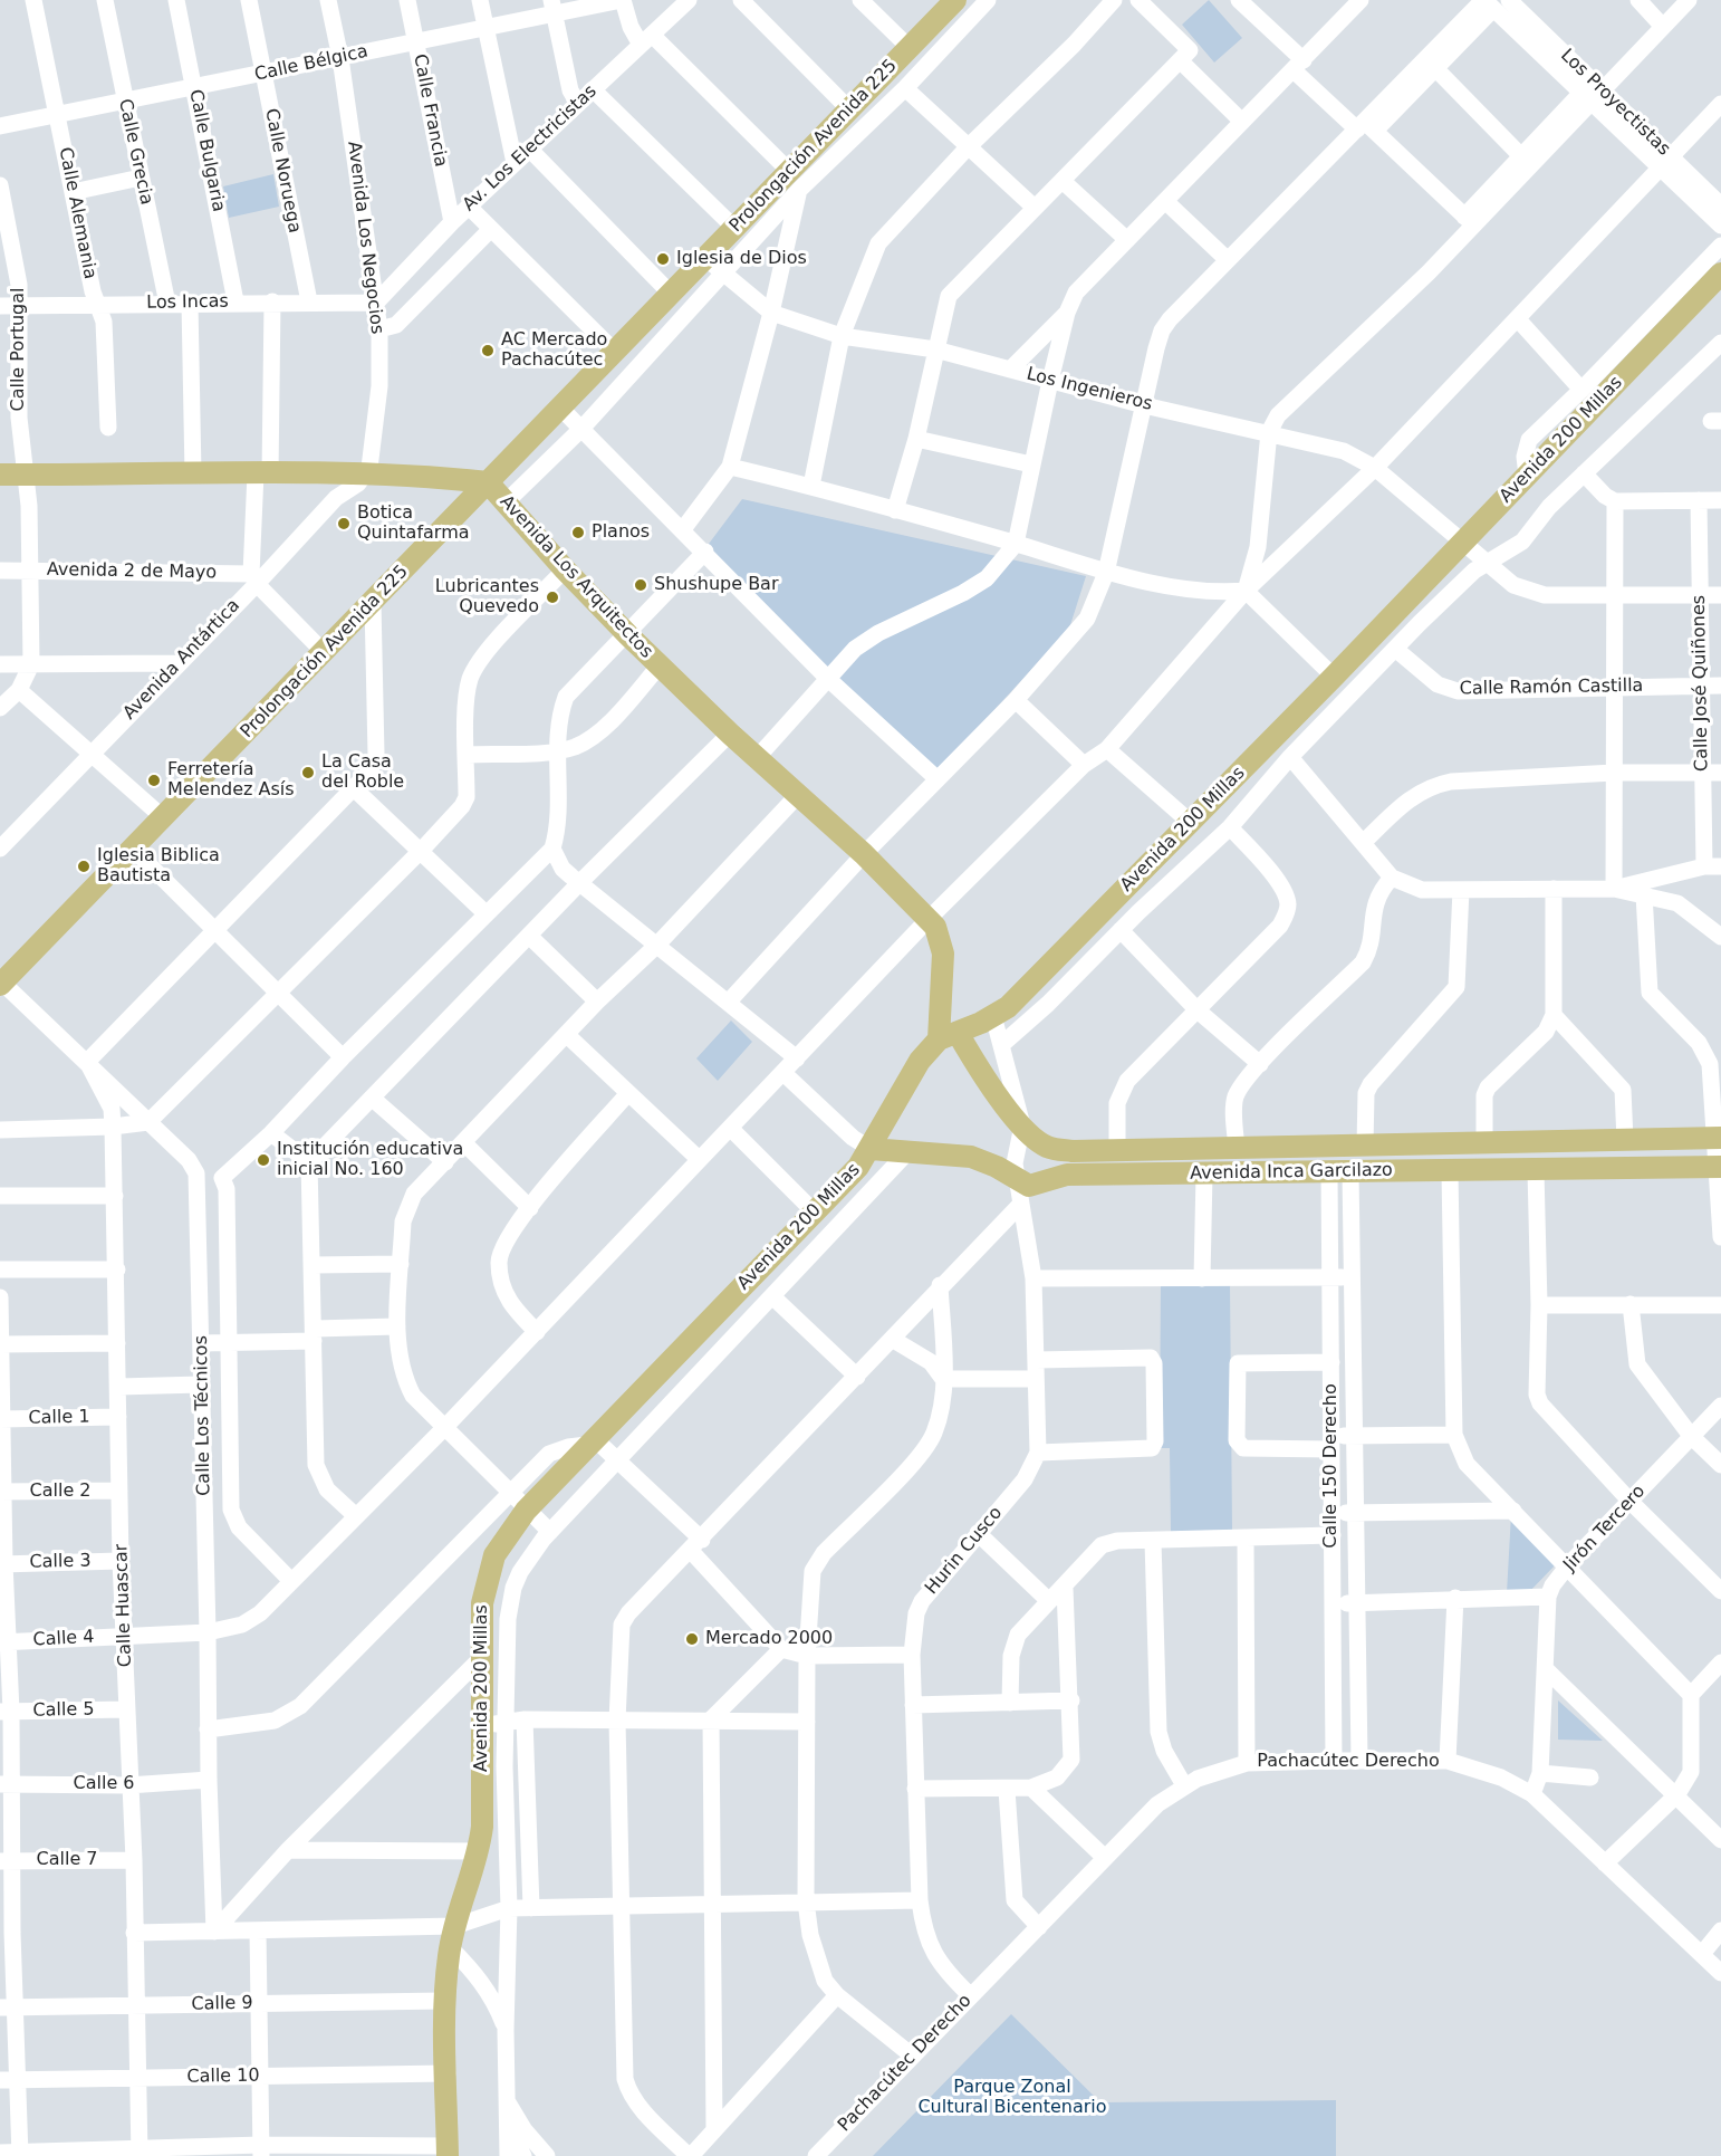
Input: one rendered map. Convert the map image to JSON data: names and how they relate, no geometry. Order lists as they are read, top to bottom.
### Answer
{
  "streets": {
    "main road": [
      "Prolongación Avenida 225",
      "Avenida 200 Millas",
      "Avenida Los Arquitectos",
      "Avenida Inca Garcilazo"
    ],
    "street": [
      "Calle Bélgica",
      "Los Proyectistas",
      "Calle Francia",
      "Av. Los Electricistas",
      "Calle Bulgaria",
      "Calle Grecia",
      "Calle Noruega",
      "Calle Alemania",
      "Avenida Los Negocios",
      "Los Incas",
      "Calle Portugal",
      "Los Ingenieros",
      "Avenida 2 de Mayo",
      "Avenida Antártica",
      "Calle José Quiñones",
      "Calle Ramón Castilla",
      "Calle Los Técnicos",
      "Calle 1",
      "Calle 150 Derecho",
      "Calle 2",
      "Jirón Tercero",
      "Hurin Cusco",
      "Calle 3",
      "Calle Huascar",
      "Calle 4",
      "Calle 5",
      "Pachacútec Derecho",
      "Calle 6",
      "Calle 7",
      "Calle 9",
      "Calle 10"
    ]
  },
  "crossings": [
    ["Calle Bélgica", "Calle Francia"],
    ["Calle Bélgica", "Calle Bulgaria"],
    ["Calle Bélgica", "Calle Grecia"],
    ["Calle Bélgica", "Calle Noruega"],
    ["Calle Bélgica", "Calle Alemania"],
    ["Calle Bélgica", "Avenida Los Negocios"],
    ["Los Proyectistas", "Calle 4"],
    ["Calle Francia", "Av. Los Electricistas"],
    ["Prolongación Avenida 225", "Los Ingenieros"],
    ["Prolongación Avenida 225", "Avenida Los Arquitectos"],
    ["Av. Los Electricistas", "Avenida Los Negocios"],
    ["Av. Los Electricistas", "Los Incas"],
    ["Calle Bulgaria", "Los Incas"],
    ["Calle Grecia", "Los Incas"],
    ["Calle Noruega", "Los Incas"],
    ["Calle Alemania", "Los Incas"],
    ["Avenida Los Negocios", "Los Incas"],
    ["Avenida Los Negocios", "Avenida Los Arquitectos"],
    ["Avenida Los Negocios", "Avenida Antártica"],
    ["Los Incas", "Calle Portugal"],
    ["Calle Portugal", "Avenida 2 de Mayo"],
    ["Calle Portugal", "Avenida Los Arquitectos"],
    ["Los Ingenieros", "Avenida 200 Millas"],
    ["Los Ingenieros", "Calle José Quiñones"],
    ["Los Ingenieros", "Calle 4"],
    ["Avenida 200 Millas", "Avenida Los Arquitectos"],
    ["Avenida 200 Millas", "Avenida Inca Garcilazo"],
    ["Avenida 200 Millas", "Calle 9"],
    ["Avenida 200 Millas", "Calle 10"],
    ["Avenida 2 de Mayo", "Avenida Antártica"],
    ["Avenida Los Arquitectos", "Avenida Antártica"],
    ["Avenida Los Arquitectos", "Avenida Inca Garcilazo"],
    ["Avenida Los Arquitectos", "Calle 4"],
    ["Calle José Quiñones", "Calle Ramón Castilla"],
    ["Avenida Inca Garcilazo", "Calle 150 Derecho"],
    ["Avenida Inca Garcilazo", "Hurin Cusco"],
    ["Calle Los Técnicos", "Calle 4"],
    ["Calle Los Técnicos", "Calle 6"],
    ["Calle 1", "Calle Huascar"],
    ["Calle 150 Derecho", "Pachacútec Derecho"],
    ["Calle 2", "Calle Huascar"],
    ["Hurin Cusco", "Pachacútec Derecho"],
    ["Calle 3", "Calle Huascar"],
    ["Calle Huascar", "Calle 4"],
    ["Calle Huascar", "Calle 5"],
    ["Calle Huascar", "Calle 6"],
    ["Calle Huascar", "Calle 7"],
    ["Calle Huascar", "Calle 9"],
    ["Calle Huascar", "Calle 10"]
  ],
  "parks": ["Parque Zonal Cultural Bicentenario"],
  "places": [
    "Iglesia de Dios",
    "AC Mercado Pachacútec",
    "Botica Quintafarma",
    "Planos",
    "Shushupe Bar",
    "Lubricantes Quevedo",
    "La Casa del Roble",
    "Ferretería Melendez Asís",
    "Iglesia Biblica Bautista",
    "Institución educativa inicial No. 160",
    "Mercado 2000"
  ]
}
